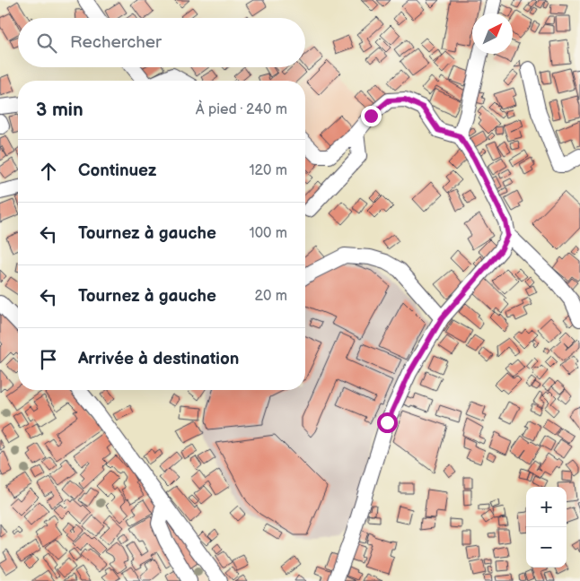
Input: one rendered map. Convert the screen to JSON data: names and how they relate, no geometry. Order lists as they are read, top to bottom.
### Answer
{
  "north": "top right",
  "page": {
    "search": "Rechercher",
    "heading": ["3 min", "À pied · 240 m"],
    "list": [
      ["Continuez", "120 m"],
      ["Tournez à gauche", "100 m"],
      ["Tournez à gauche", "20 m"],
      "Arrivée à destination"
    ],
    "map_buttons": ["+", "−"]
  }
}
